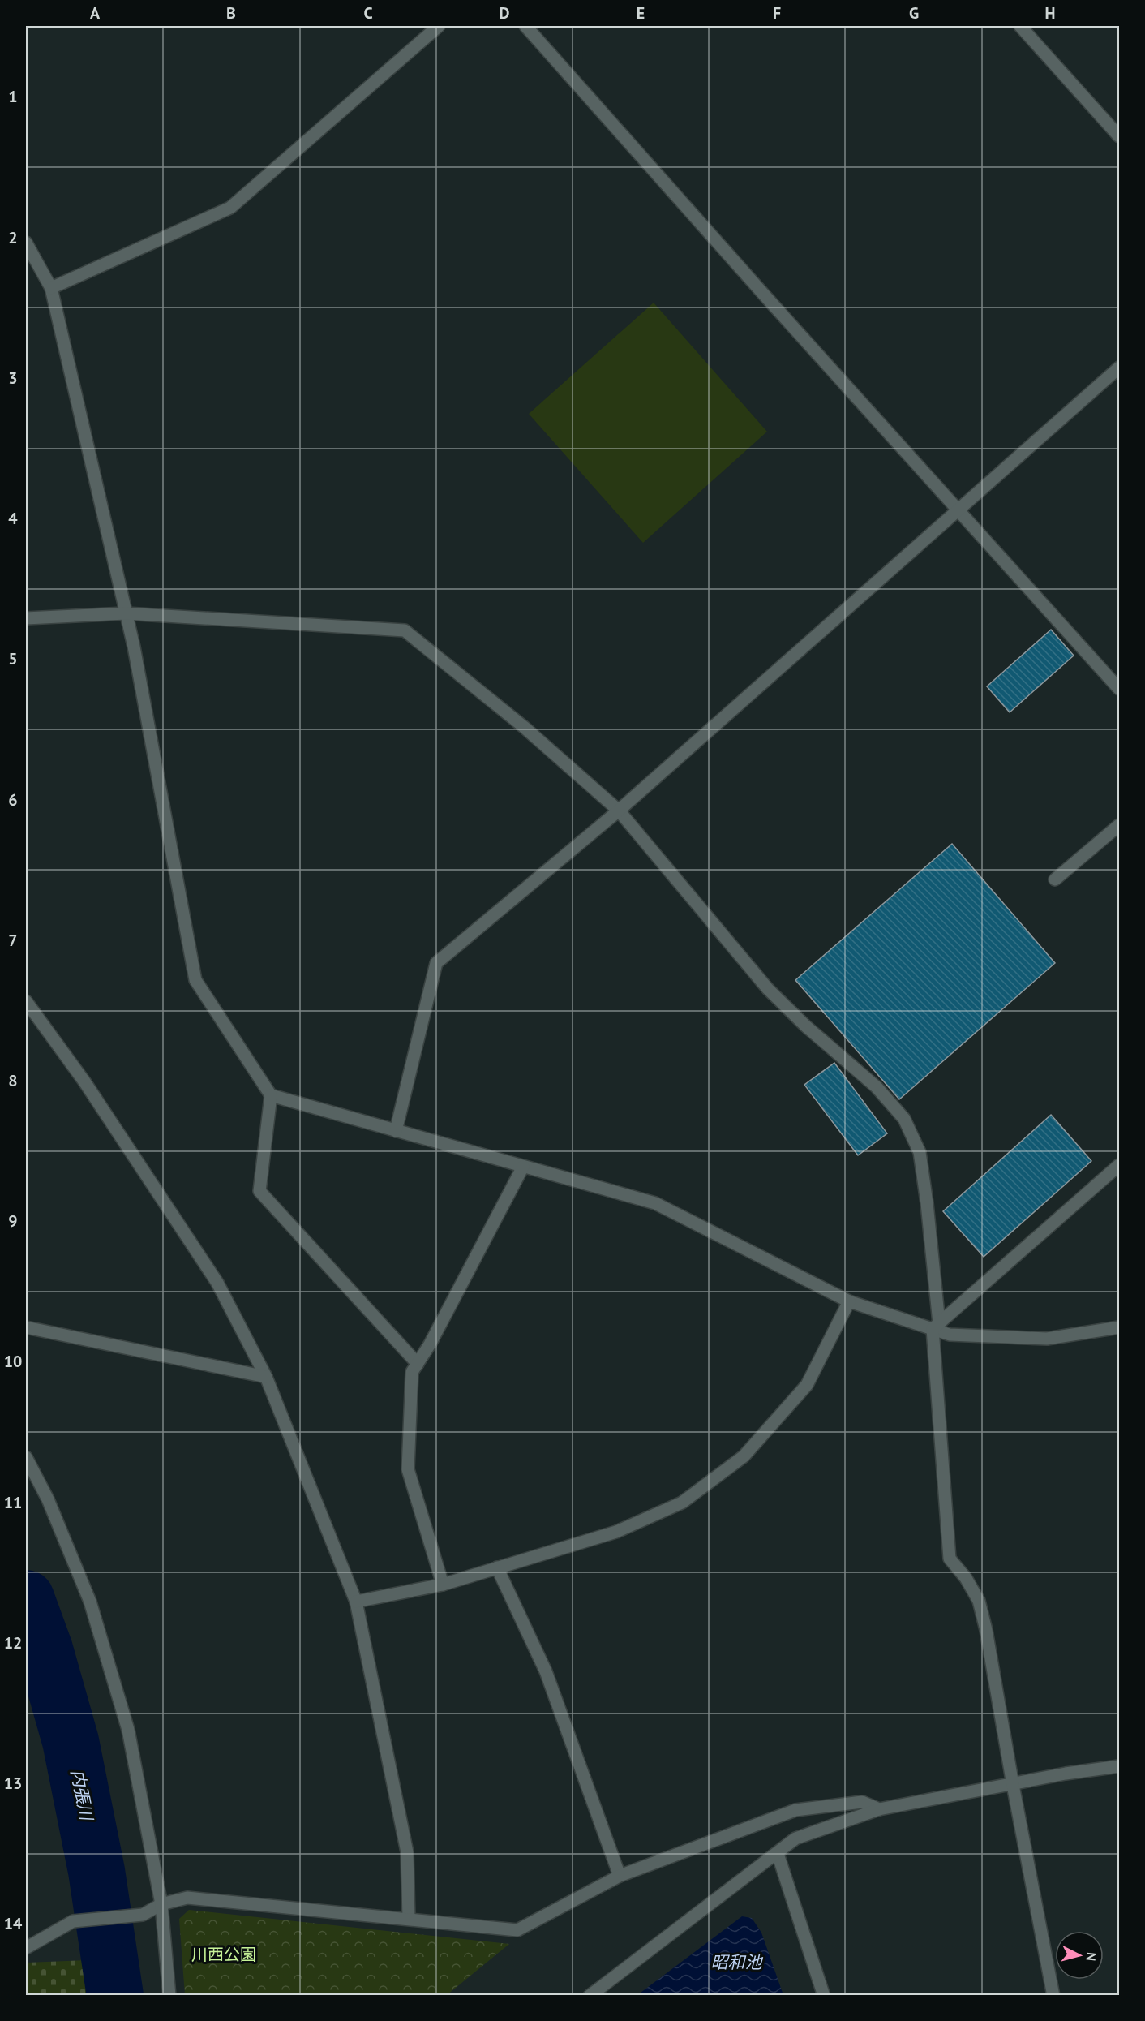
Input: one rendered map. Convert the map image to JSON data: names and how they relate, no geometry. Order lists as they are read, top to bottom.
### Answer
{
  "water": ["内張川", "昭和池"],
  "parks": ["川西公園"],
  "north": "right",
  "grid": {
    "columns": [
      "A",
      "B",
      "C",
      "D",
      "E",
      "F",
      "G",
      "H"
    ],
    "rows": [
      "1",
      "2",
      "3",
      "4",
      "5",
      "6",
      "7",
      "8",
      "9",
      "10",
      "11",
      "12",
      "13",
      "14"
    ]
  }
}
